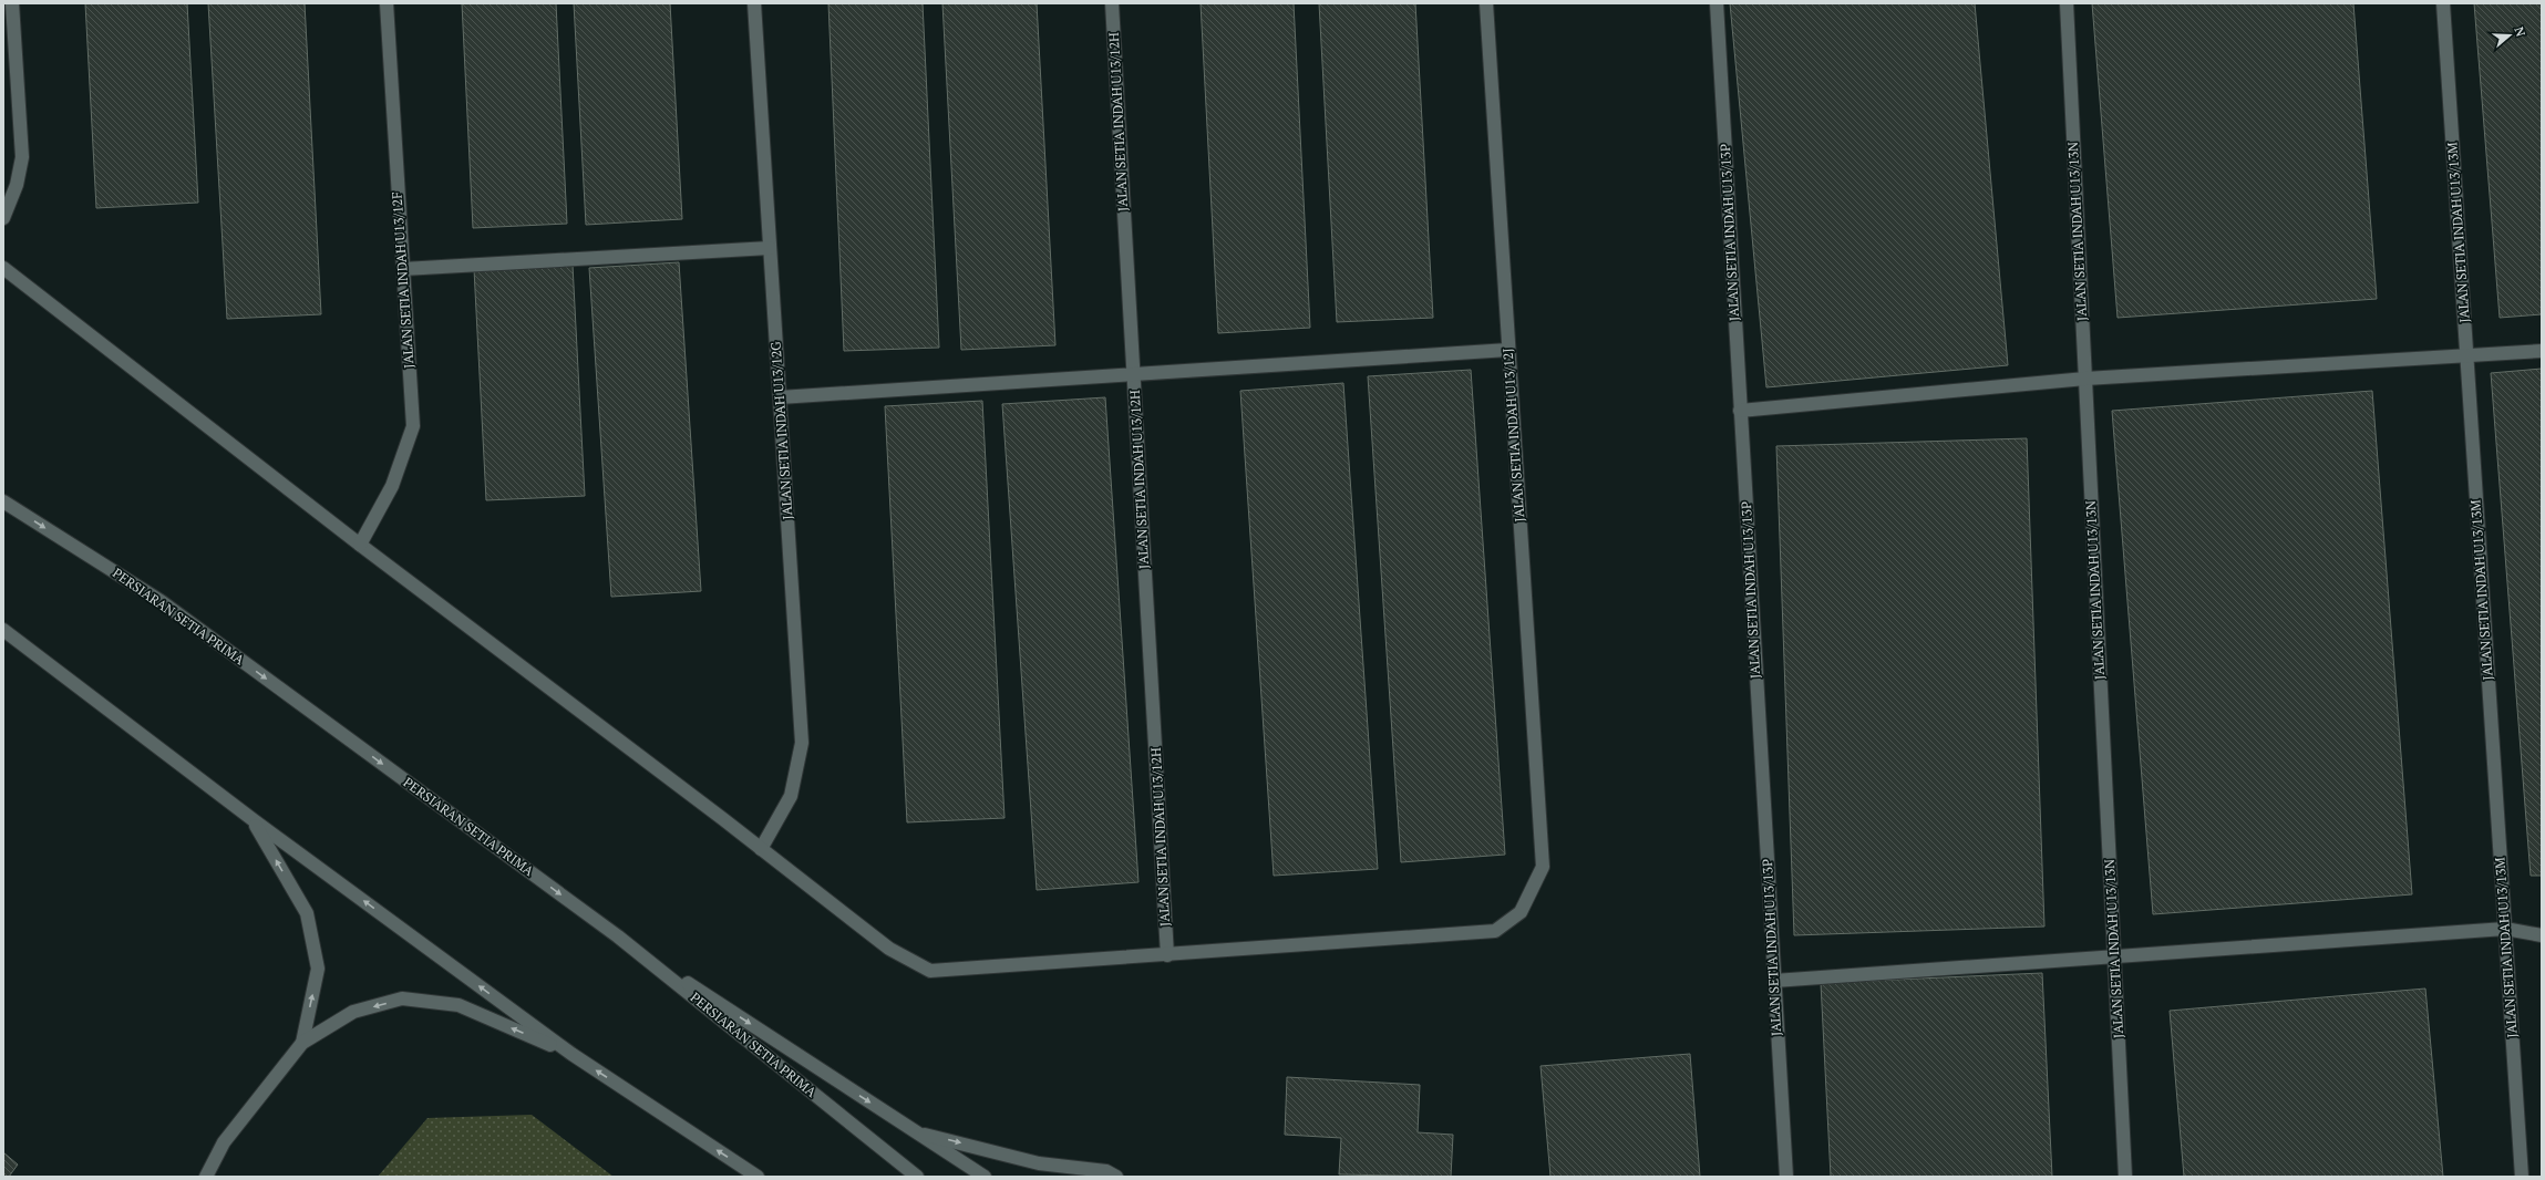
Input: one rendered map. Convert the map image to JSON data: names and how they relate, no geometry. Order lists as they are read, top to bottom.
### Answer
{
  "streets": {
    "street": [
      "JALAN SETIA INDAH U13/12H",
      "JALAN SETIA INDAH U13/13N",
      "JALAN SETIA INDAH U13/13P",
      "JALAN SETIA INDAH U13/13M",
      "JALAN SETIA INDAH U13/12F",
      "JALAN SETIA INDAH U13/12G",
      "JALAN SETIA INDAH U13/12J",
      "PERSIARAN SETIA PRIMA"
    ]
  },
  "crossings": [
    ["JALAN SETIA INDAH U13/12H", "JALAN SETIA INDAH U13/12J"]
  ],
  "one_way": ["PERSIARAN SETIA PRIMA"],
  "north": "right"
}
